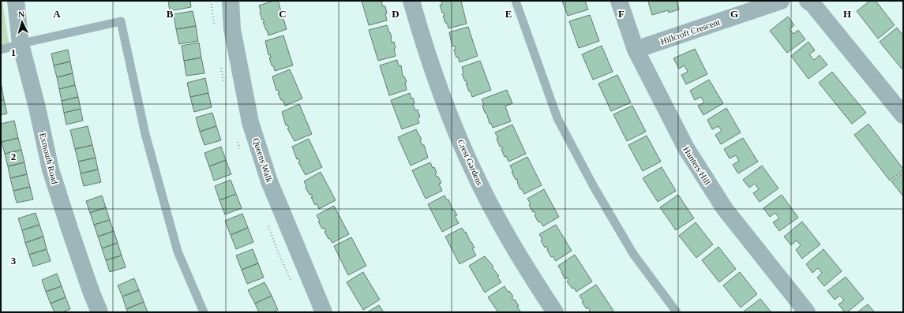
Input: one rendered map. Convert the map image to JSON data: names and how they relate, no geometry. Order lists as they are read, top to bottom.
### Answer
{
  "streets": {
    "street": [
      "Hillcroft Crescent",
      "Exmouth Road",
      "Queens Walk",
      "Crest Gardens",
      "Hunters Hill"
    ]
  },
  "crossings": [
    ["Hillcroft Crescent", "Hunters Hill"]
  ],
  "north": "top",
  "grid": {
    "columns": [
      "A",
      "B",
      "C",
      "D",
      "E",
      "F",
      "G",
      "H"
    ],
    "rows": ["1", "2", "3"]
  }
}
